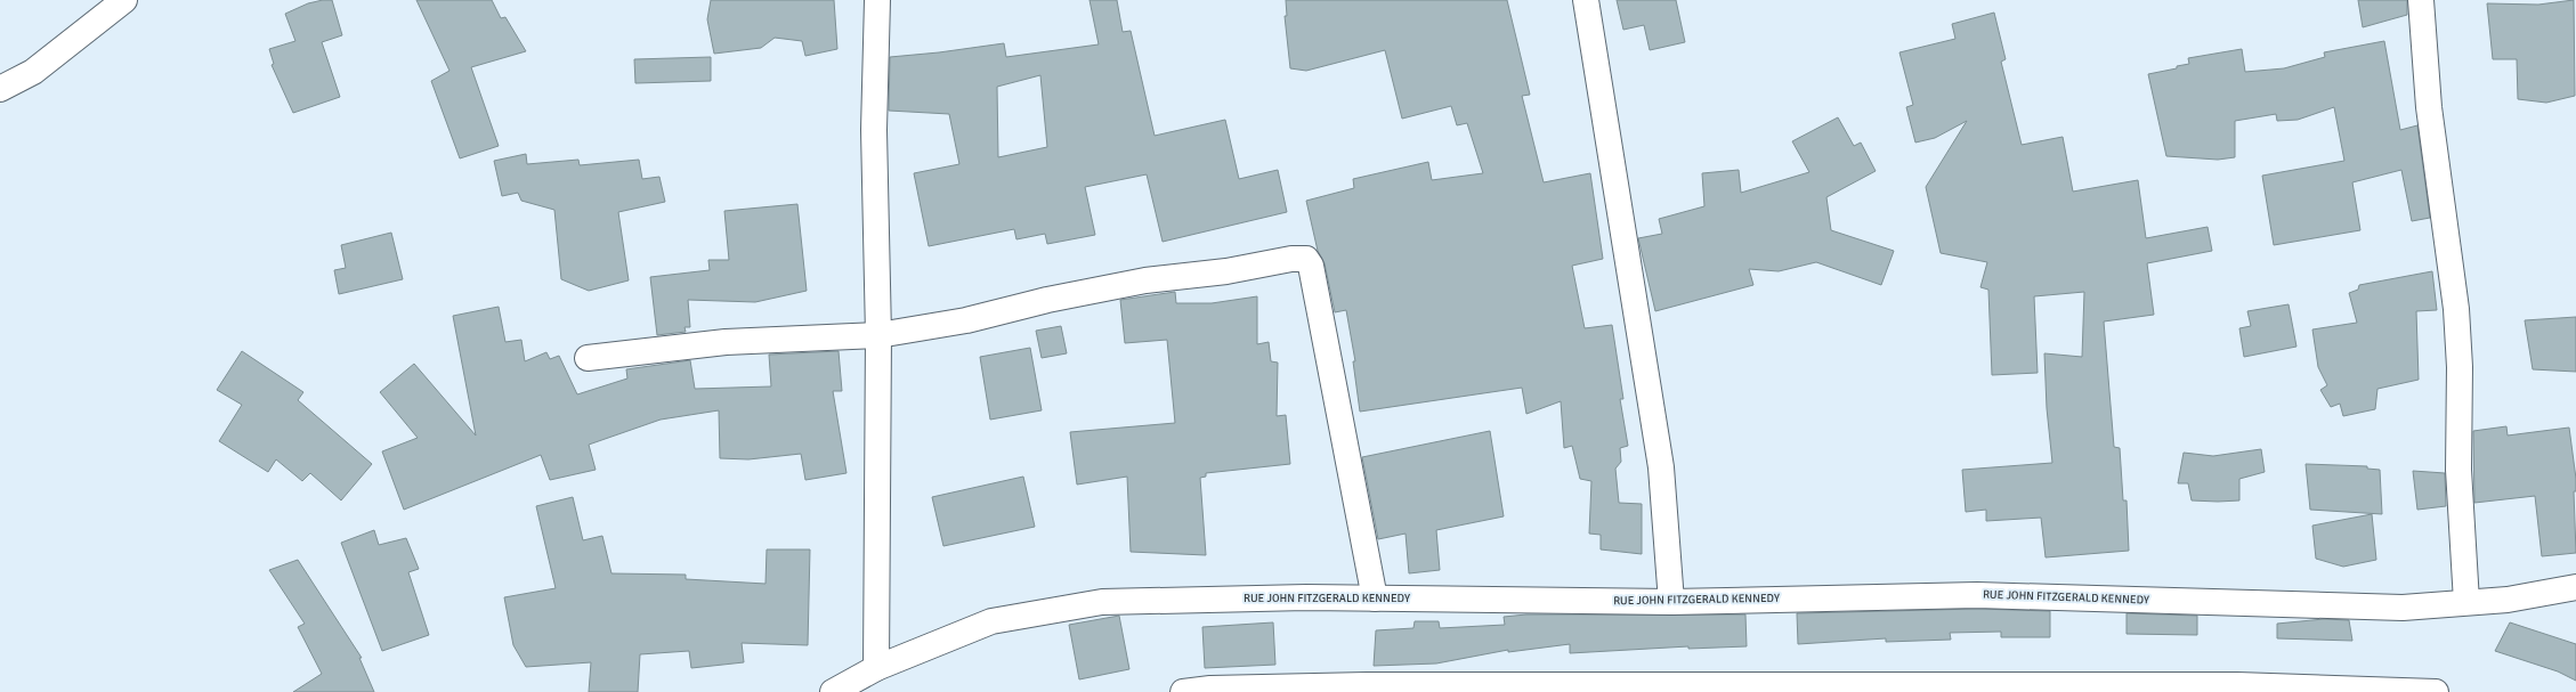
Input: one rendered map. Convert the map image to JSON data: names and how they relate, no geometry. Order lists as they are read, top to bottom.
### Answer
{
  "streets": {
    "street": ["RUE JOHN FITZGERALD KENNEDY"]
  }
}
